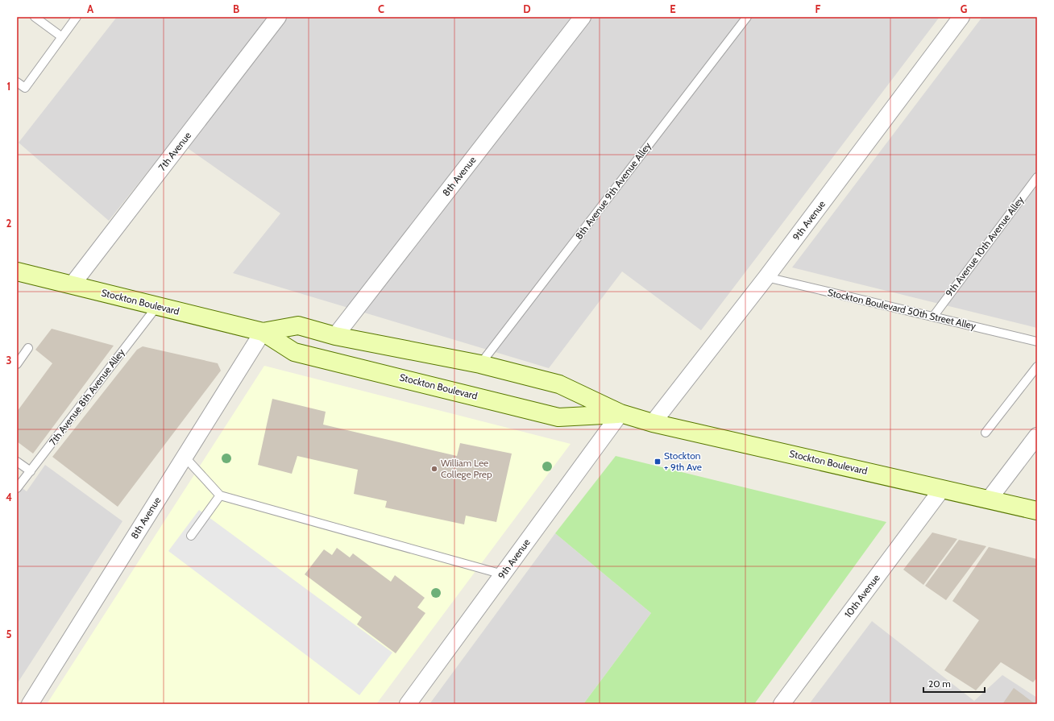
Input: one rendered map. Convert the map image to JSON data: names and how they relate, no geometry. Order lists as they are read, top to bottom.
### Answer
{
  "streets": {
    "main road": ["Stockton Boulevard"],
    "street": [
      "7th Avenue",
      "8th Avenue",
      "9th Avenue",
      "10th Avenue"
    ],
    "lane": [
      "8th Avenue 9th Avenue Alley",
      "9th Avenue 10th Avenue Alley",
      "Stockton Boulevard 50th Street Alley",
      "7th Avenue 8th Avenue Alley"
    ]
  },
  "crossings": [
    ["7th Avenue", "Stockton Boulevard"],
    ["8th Avenue", "Stockton Boulevard"],
    ["8th Avenue 9th Avenue Alley", "Stockton Boulevard"],
    ["9th Avenue", "Stockton Boulevard"],
    ["9th Avenue", "Stockton Boulevard 50th Street Alley"],
    ["9th Avenue 10th Avenue Alley", "Stockton Boulevard 50th Street Alley"],
    ["Stockton Boulevard", "7th Avenue 8th Avenue Alley"],
    ["Stockton Boulevard", "10th Avenue"]
  ],
  "places": {
    "transit": ["Stockton + 9th Ave"],
    "other": ["William Lee College Prep"]
  },
  "scale_bar": "20 m",
  "grid": {
    "columns": [
      "A",
      "B",
      "C",
      "D",
      "E",
      "F",
      "G"
    ],
    "rows": [
      "1",
      "2",
      "3",
      "4",
      "5"
    ]
  }
}
